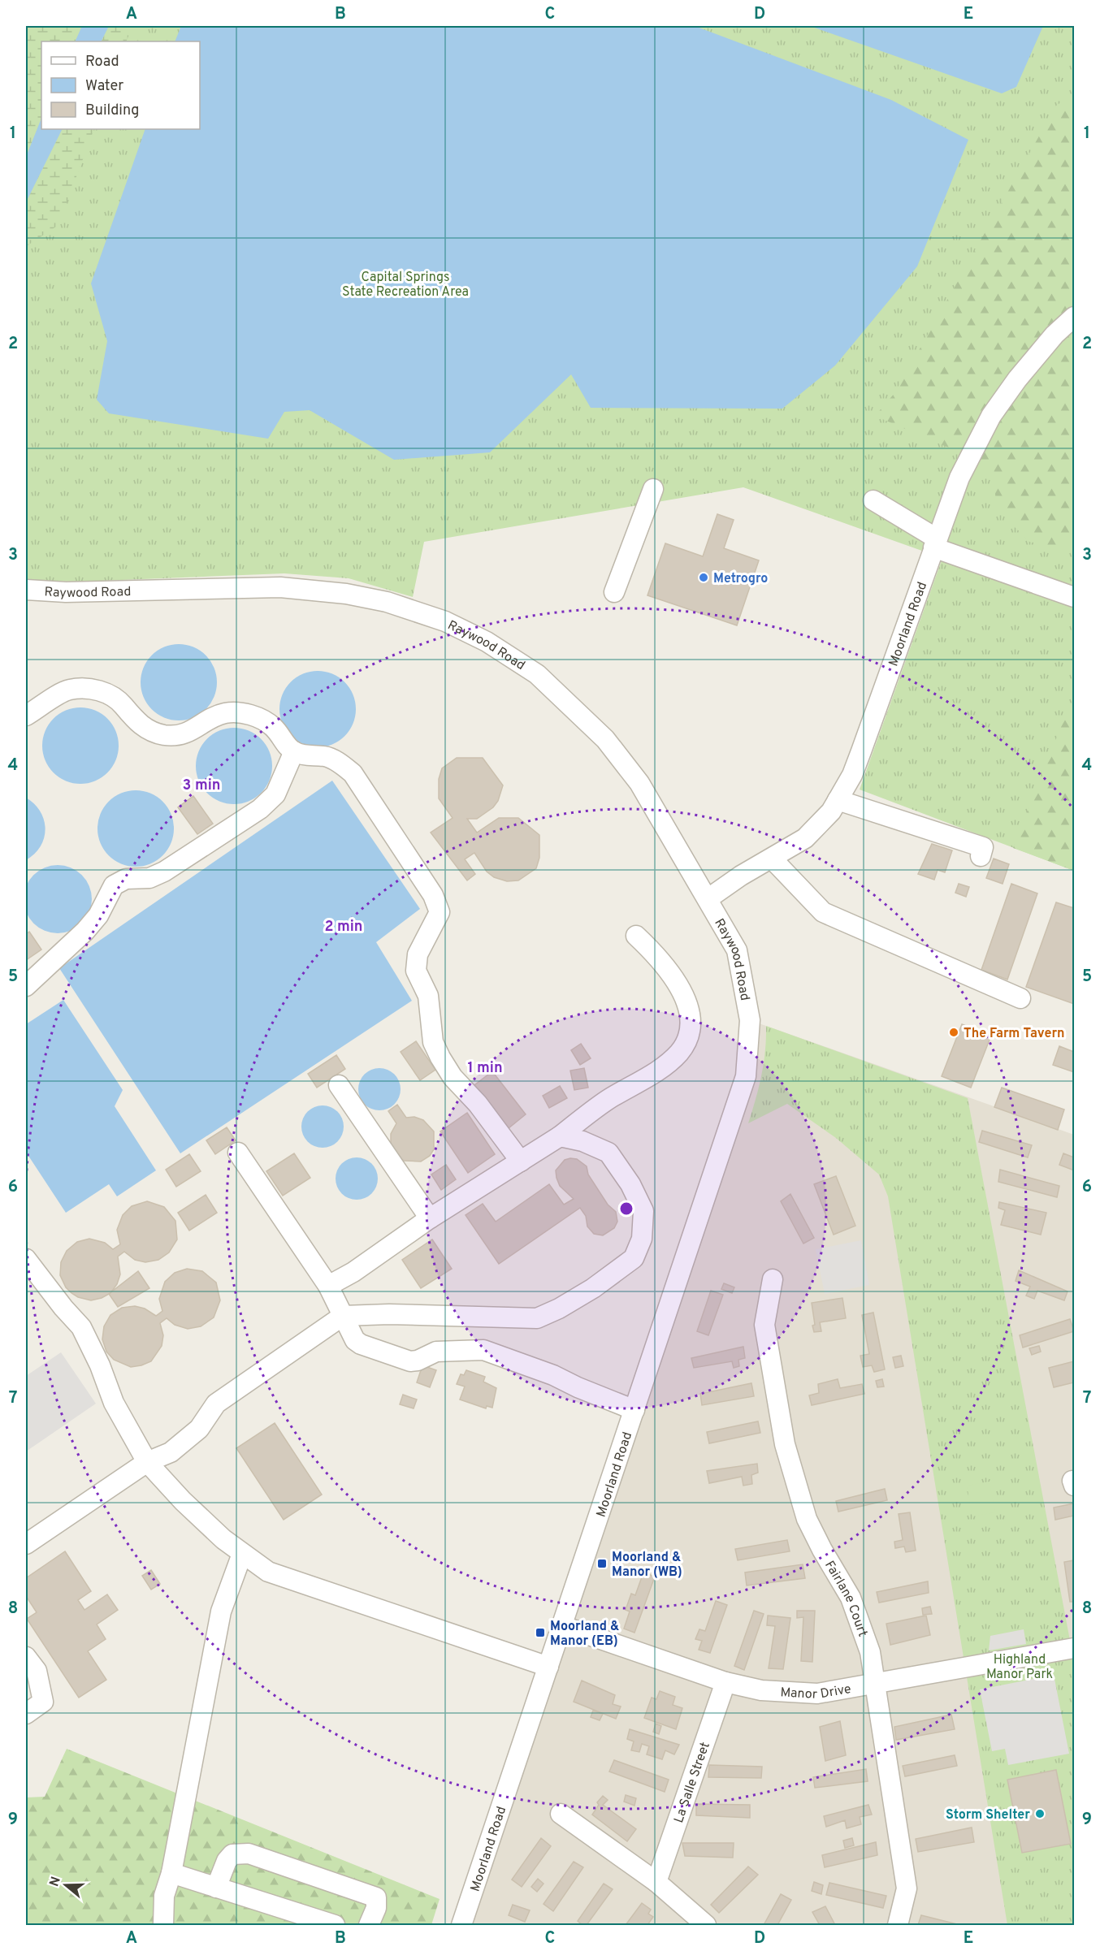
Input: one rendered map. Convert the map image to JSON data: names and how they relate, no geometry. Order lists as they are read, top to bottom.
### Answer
{
  "streets": {
    "street": [
      "Raywood Road",
      "Moorland Road",
      "Fairlane Court",
      "Manor Drive",
      "La Salle Street"
    ]
  },
  "crossings": [
    ["Raywood Road", "Moorland Road"],
    ["Moorland Road", "Manor Drive"],
    ["Fairlane Court", "Manor Drive"],
    ["Manor Drive", "La Salle Street"]
  ],
  "parks": ["Capital Springs State Recreation Area", "Highland Manor Park"],
  "places": {
    "other": ["Metrogro", "The Farm Tavern", "Storm Shelter"],
    "transit": ["Moorland & Manor (WB)", "Moorland & Manor (EB)"]
  },
  "legend": ["Road", "Water", "Building"],
  "north": "left",
  "grid": {
    "columns": [
      "A",
      "B",
      "C",
      "D",
      "E"
    ],
    "rows": [
      "1",
      "2",
      "3",
      "4",
      "5",
      "6",
      "7",
      "8",
      "9"
    ]
  },
  "rings": ["3 min", "2 min", "1 min"]
}
